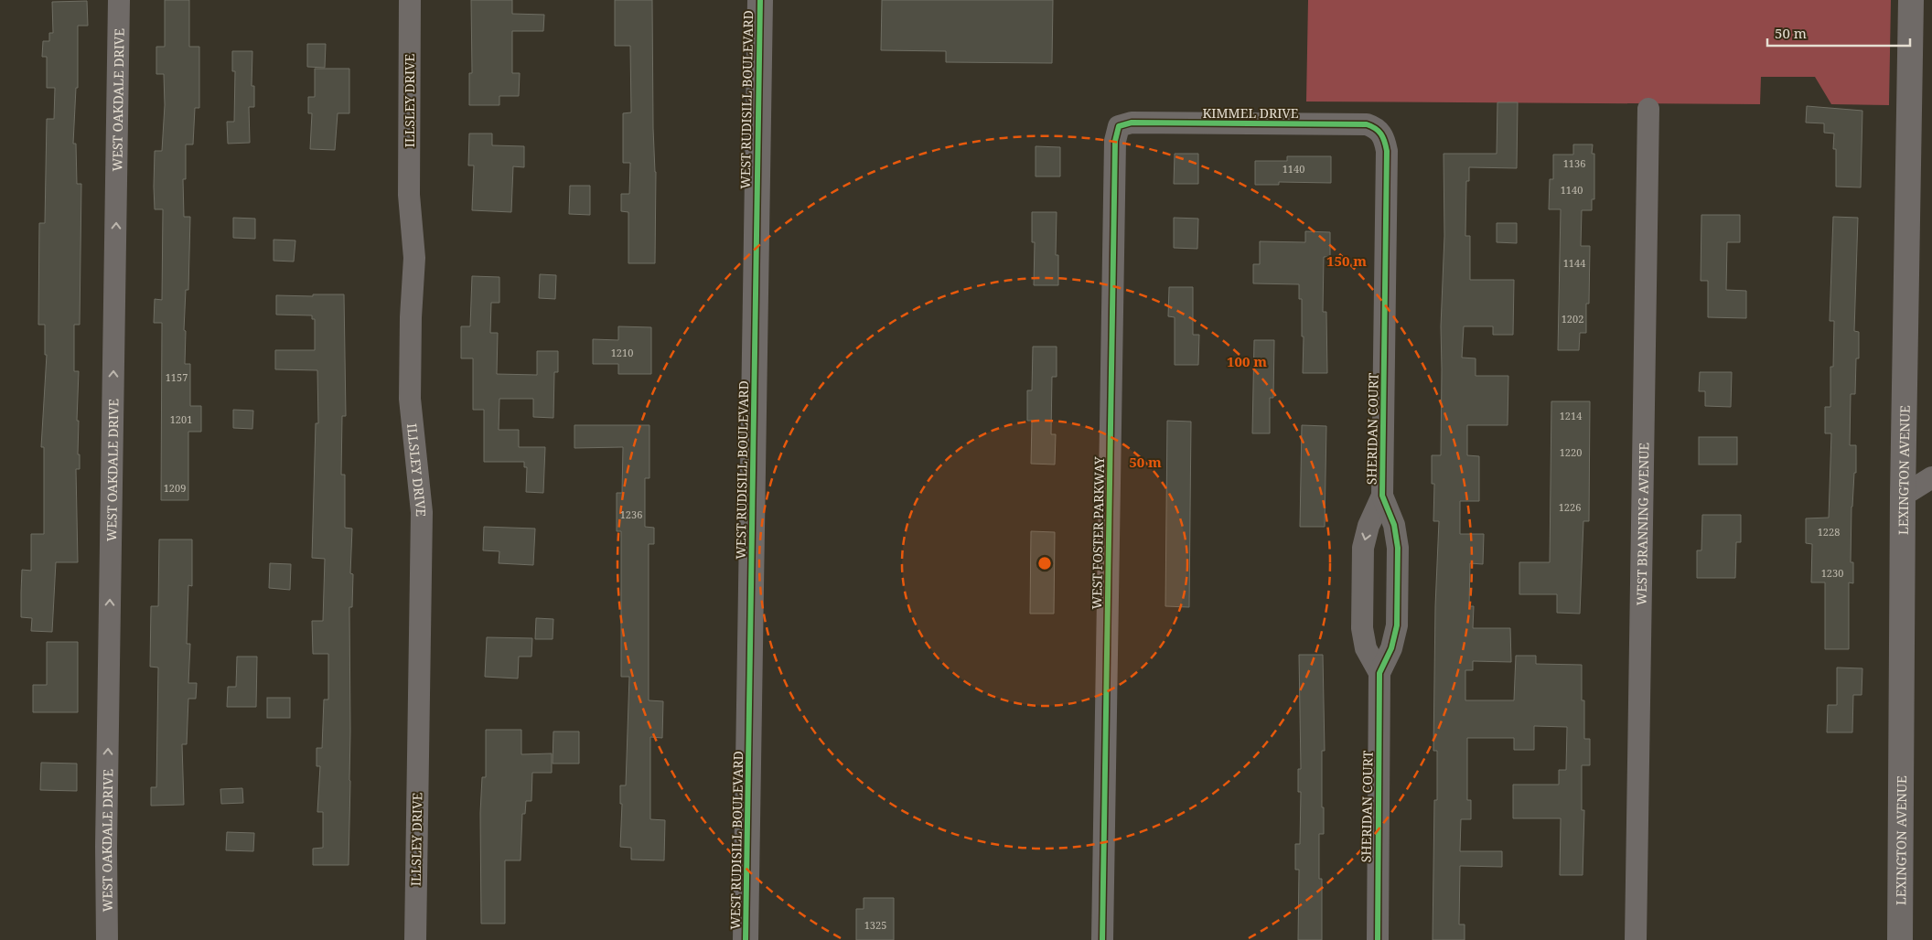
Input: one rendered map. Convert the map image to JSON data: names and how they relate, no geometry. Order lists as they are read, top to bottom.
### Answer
{
  "streets": {
    "street": [
      "WEST OAKDALE DRIVE",
      "WEST RUDISILL BOULEVARD",
      "ILLSLEY DRIVE",
      "KIMMEL DRIVE",
      "SHERIDAN COURT",
      "LEXINGTON AVENUE",
      "WEST BRANNING AVENUE",
      "WEST FOSTER PARKWAY"
    ]
  },
  "crossings": [
    ["KIMMEL DRIVE", "SHERIDAN COURT"],
    ["KIMMEL DRIVE", "WEST FOSTER PARKWAY"]
  ],
  "one_way": ["WEST OAKDALE DRIVE"],
  "house_numbers": [
    "1136",
    "1140",
    "1140",
    "1144",
    "1202",
    "1210",
    "1157",
    "1214",
    "1201",
    "1220",
    "1209",
    "1226",
    "1236",
    "1228",
    "1230",
    "1325"
  ],
  "scale_bar": "50 m",
  "rings": ["150 m", "100 m", "50 m"]
}
